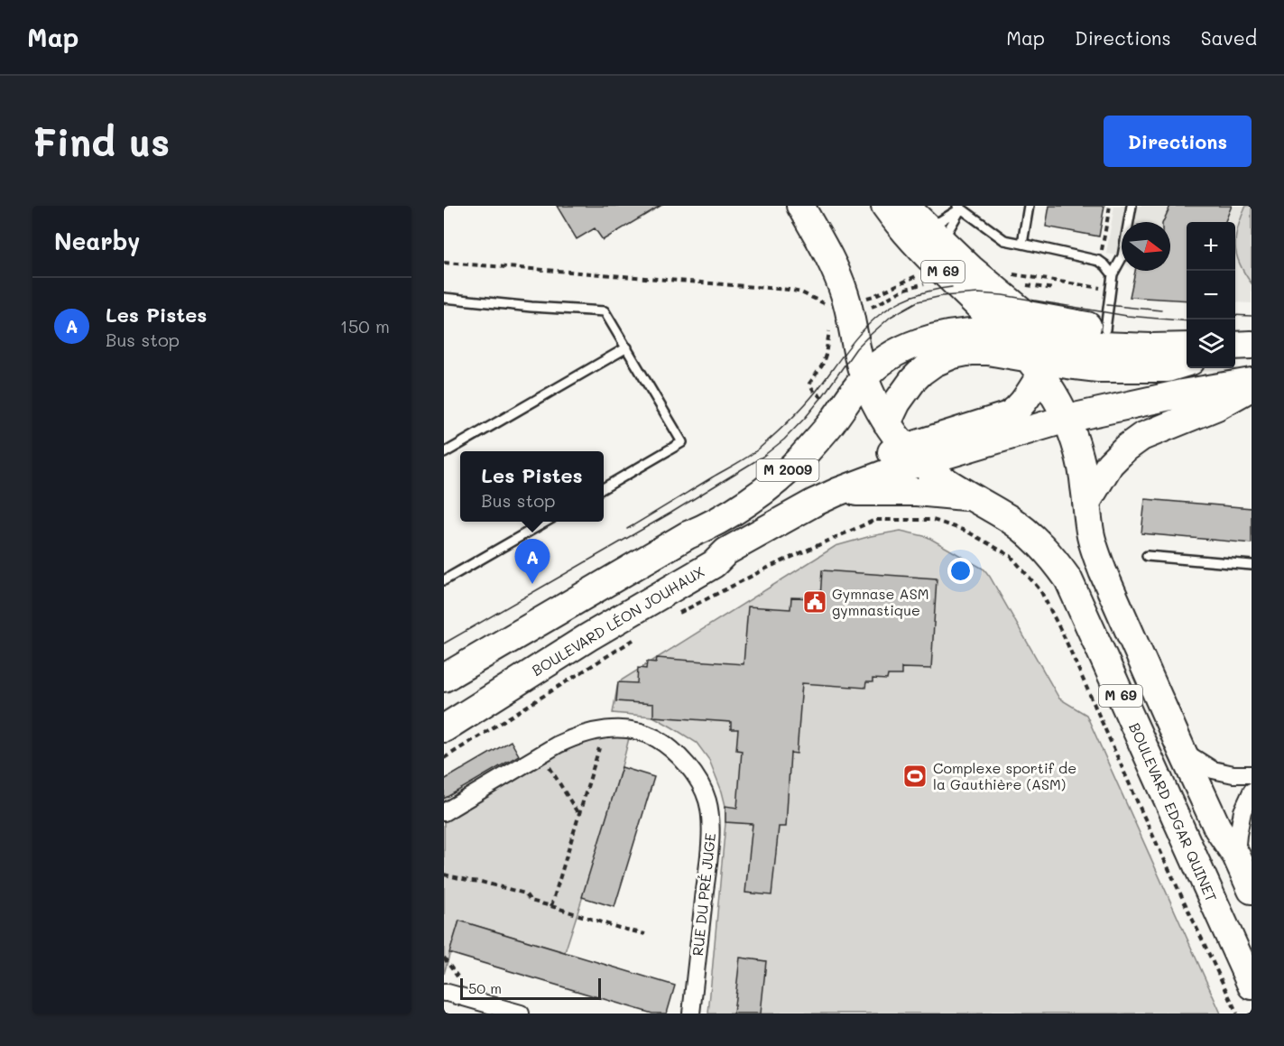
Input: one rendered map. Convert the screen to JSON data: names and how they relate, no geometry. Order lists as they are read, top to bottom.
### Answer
{
  "streets": {
    "main road": [
      "M 69",
      "M 2009",
      "BOULEVARD LÉON JOUHAUX",
      "BOULEVARD EDGAR QUINET"
    ],
    "street": ["RUE DU PRÉ JUGE"]
  },
  "crossings": [
    ["M 69", "M 2009"],
    ["M 69", "BOULEVARD EDGAR QUINET"],
    ["M 2009", "BOULEVARD LÉON JOUHAUX"],
    ["M 2009", "BOULEVARD EDGAR QUINET"]
  ],
  "places": {
    "public building": ["Gymnase ASM gymnastique"],
    "sports": ["Complexe sportif de la Gauthière (ASM)"]
  },
  "scale_bar": "50 m",
  "north": "right",
  "page": {
    "header": "Map",
    "nav": ["Map", "Directions", "Saved"],
    "buttons": "Directions",
    "title": "Find us",
    "heading": "Nearby",
    "map_buttons": ["+", "−"],
    "list": [
      {
        "mark": "A",
        "name": "Les Pistes",
        "note": "Bus stop",
        "value": "150 m"
      }
    ],
    "popup": ["Les Pistes", "Bus stop"],
    "pins": "A",
    "scale": "50 m"
  }
}
